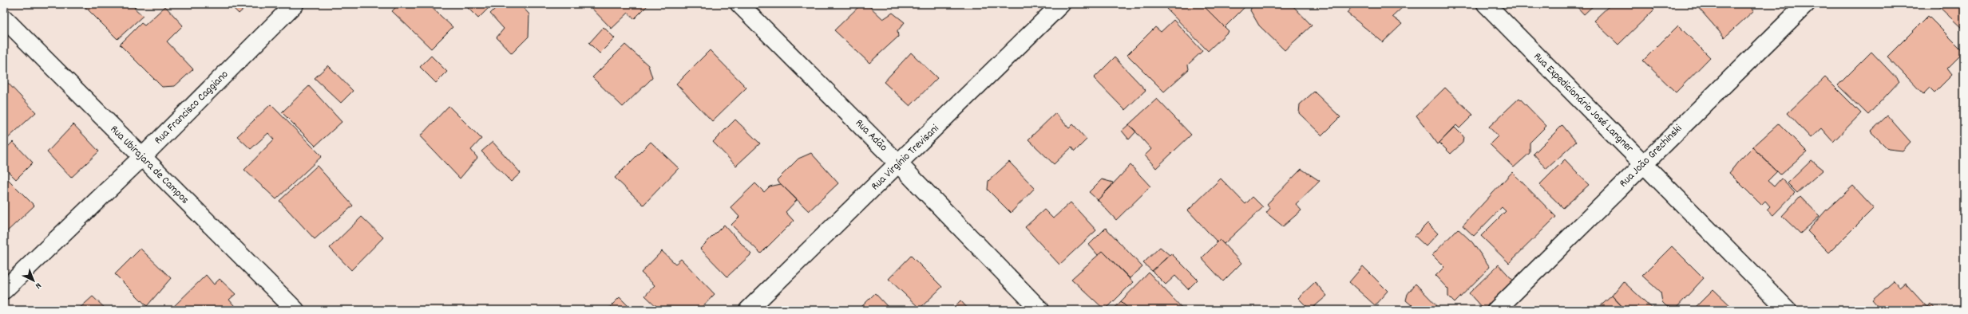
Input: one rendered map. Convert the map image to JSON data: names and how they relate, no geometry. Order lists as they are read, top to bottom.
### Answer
{
  "streets": {
    "street": [
      "Rua Expedicionário José Langner",
      "Rua Francisco Caggiano",
      "Rua Adão",
      "Rua João Grechinski",
      "Rua Virgínio Trevisani",
      "Rua Ubirajara de Campos"
    ]
  },
  "crossings": [
    ["Rua Expedicionário José Langner", "Rua João Grechinski"],
    ["Rua Francisco Caggiano", "Rua Ubirajara de Campos"],
    ["Rua Adão", "Rua Virgínio Trevisani"]
  ],
  "north": "bottom right"
}
